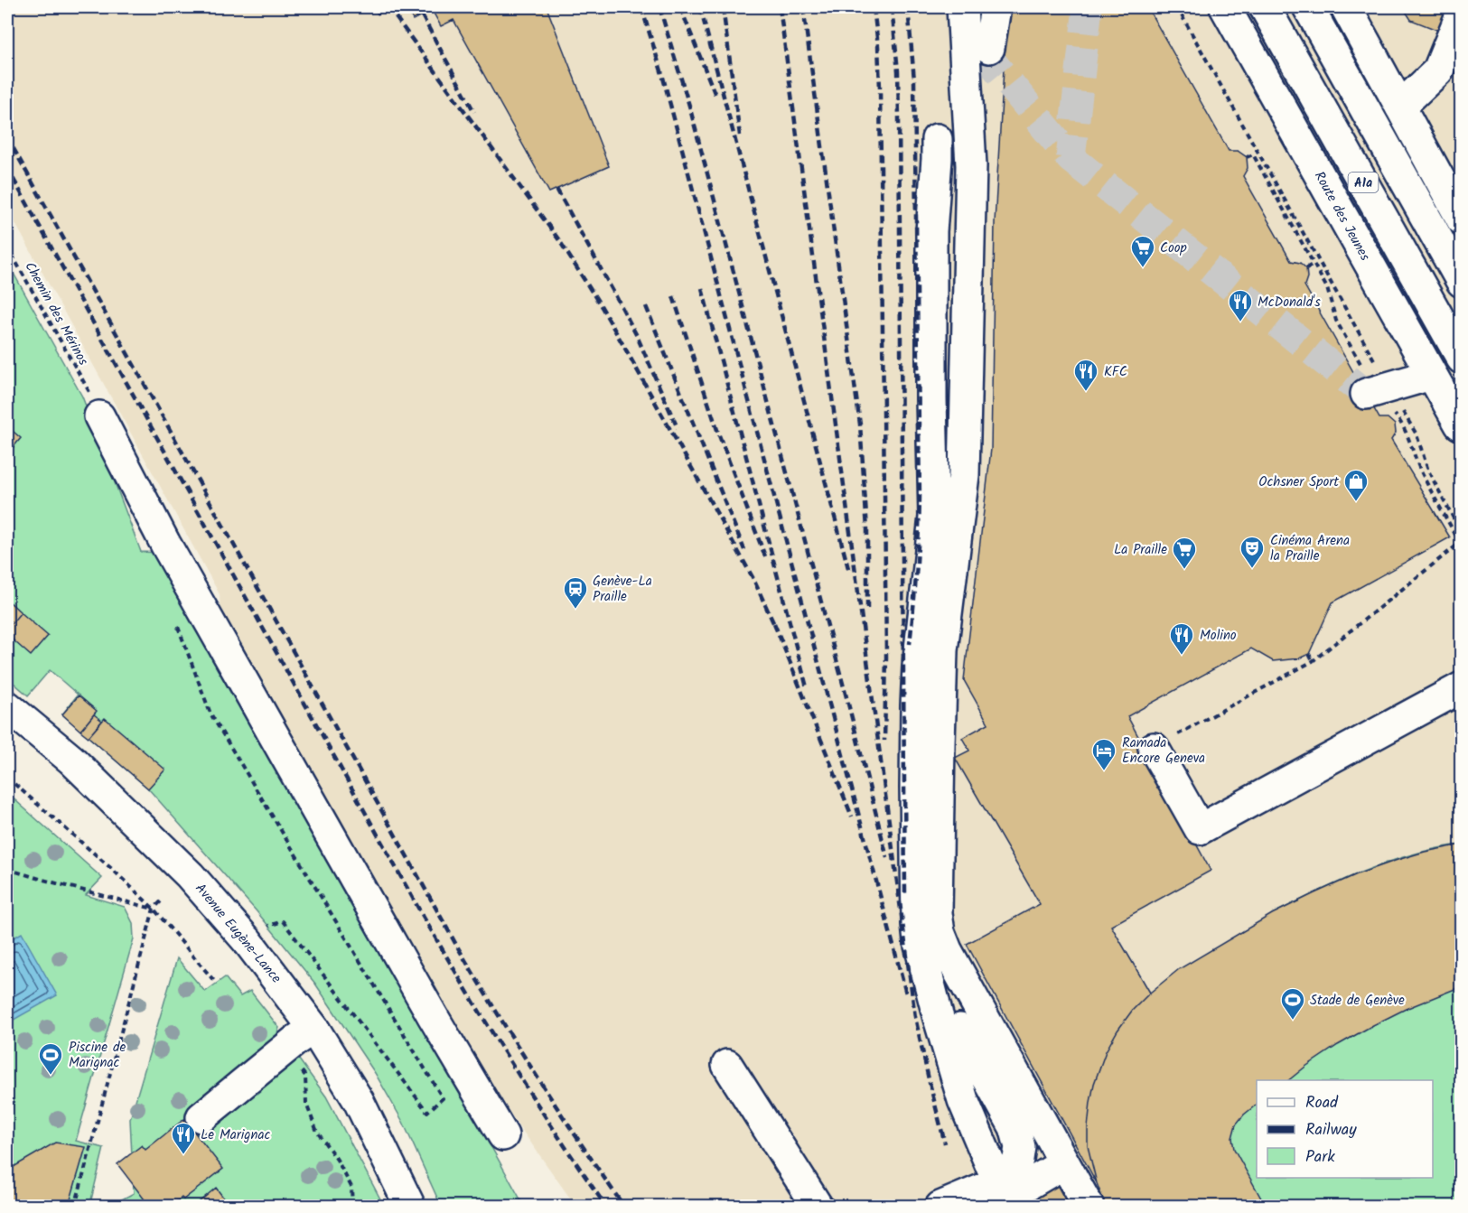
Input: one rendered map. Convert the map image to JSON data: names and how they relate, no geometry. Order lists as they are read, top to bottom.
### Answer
{
  "streets": {
    "main road": ["A1a", "Route des Jeunes", "Avenue Eugène-Lance"],
    "path": ["Chemin des Mérinos"]
  },
  "places": {
    "supermarket": ["Coop", "La Praille"],
    "restaurant": [
      "McDonald's",
      "KFC",
      "Molino",
      "Le Marignac"
    ],
    "shop": ["Ochsner Sport"],
    "theatre": ["Cinéma Arena la Praille"],
    "station": ["Genève-La Praille"],
    "hotel": ["Ramada Encore Geneva"],
    "sports": ["Stade de Genève", "Piscine de Marignac"]
  },
  "legend": ["Road", "Railway", "Park"]
}
